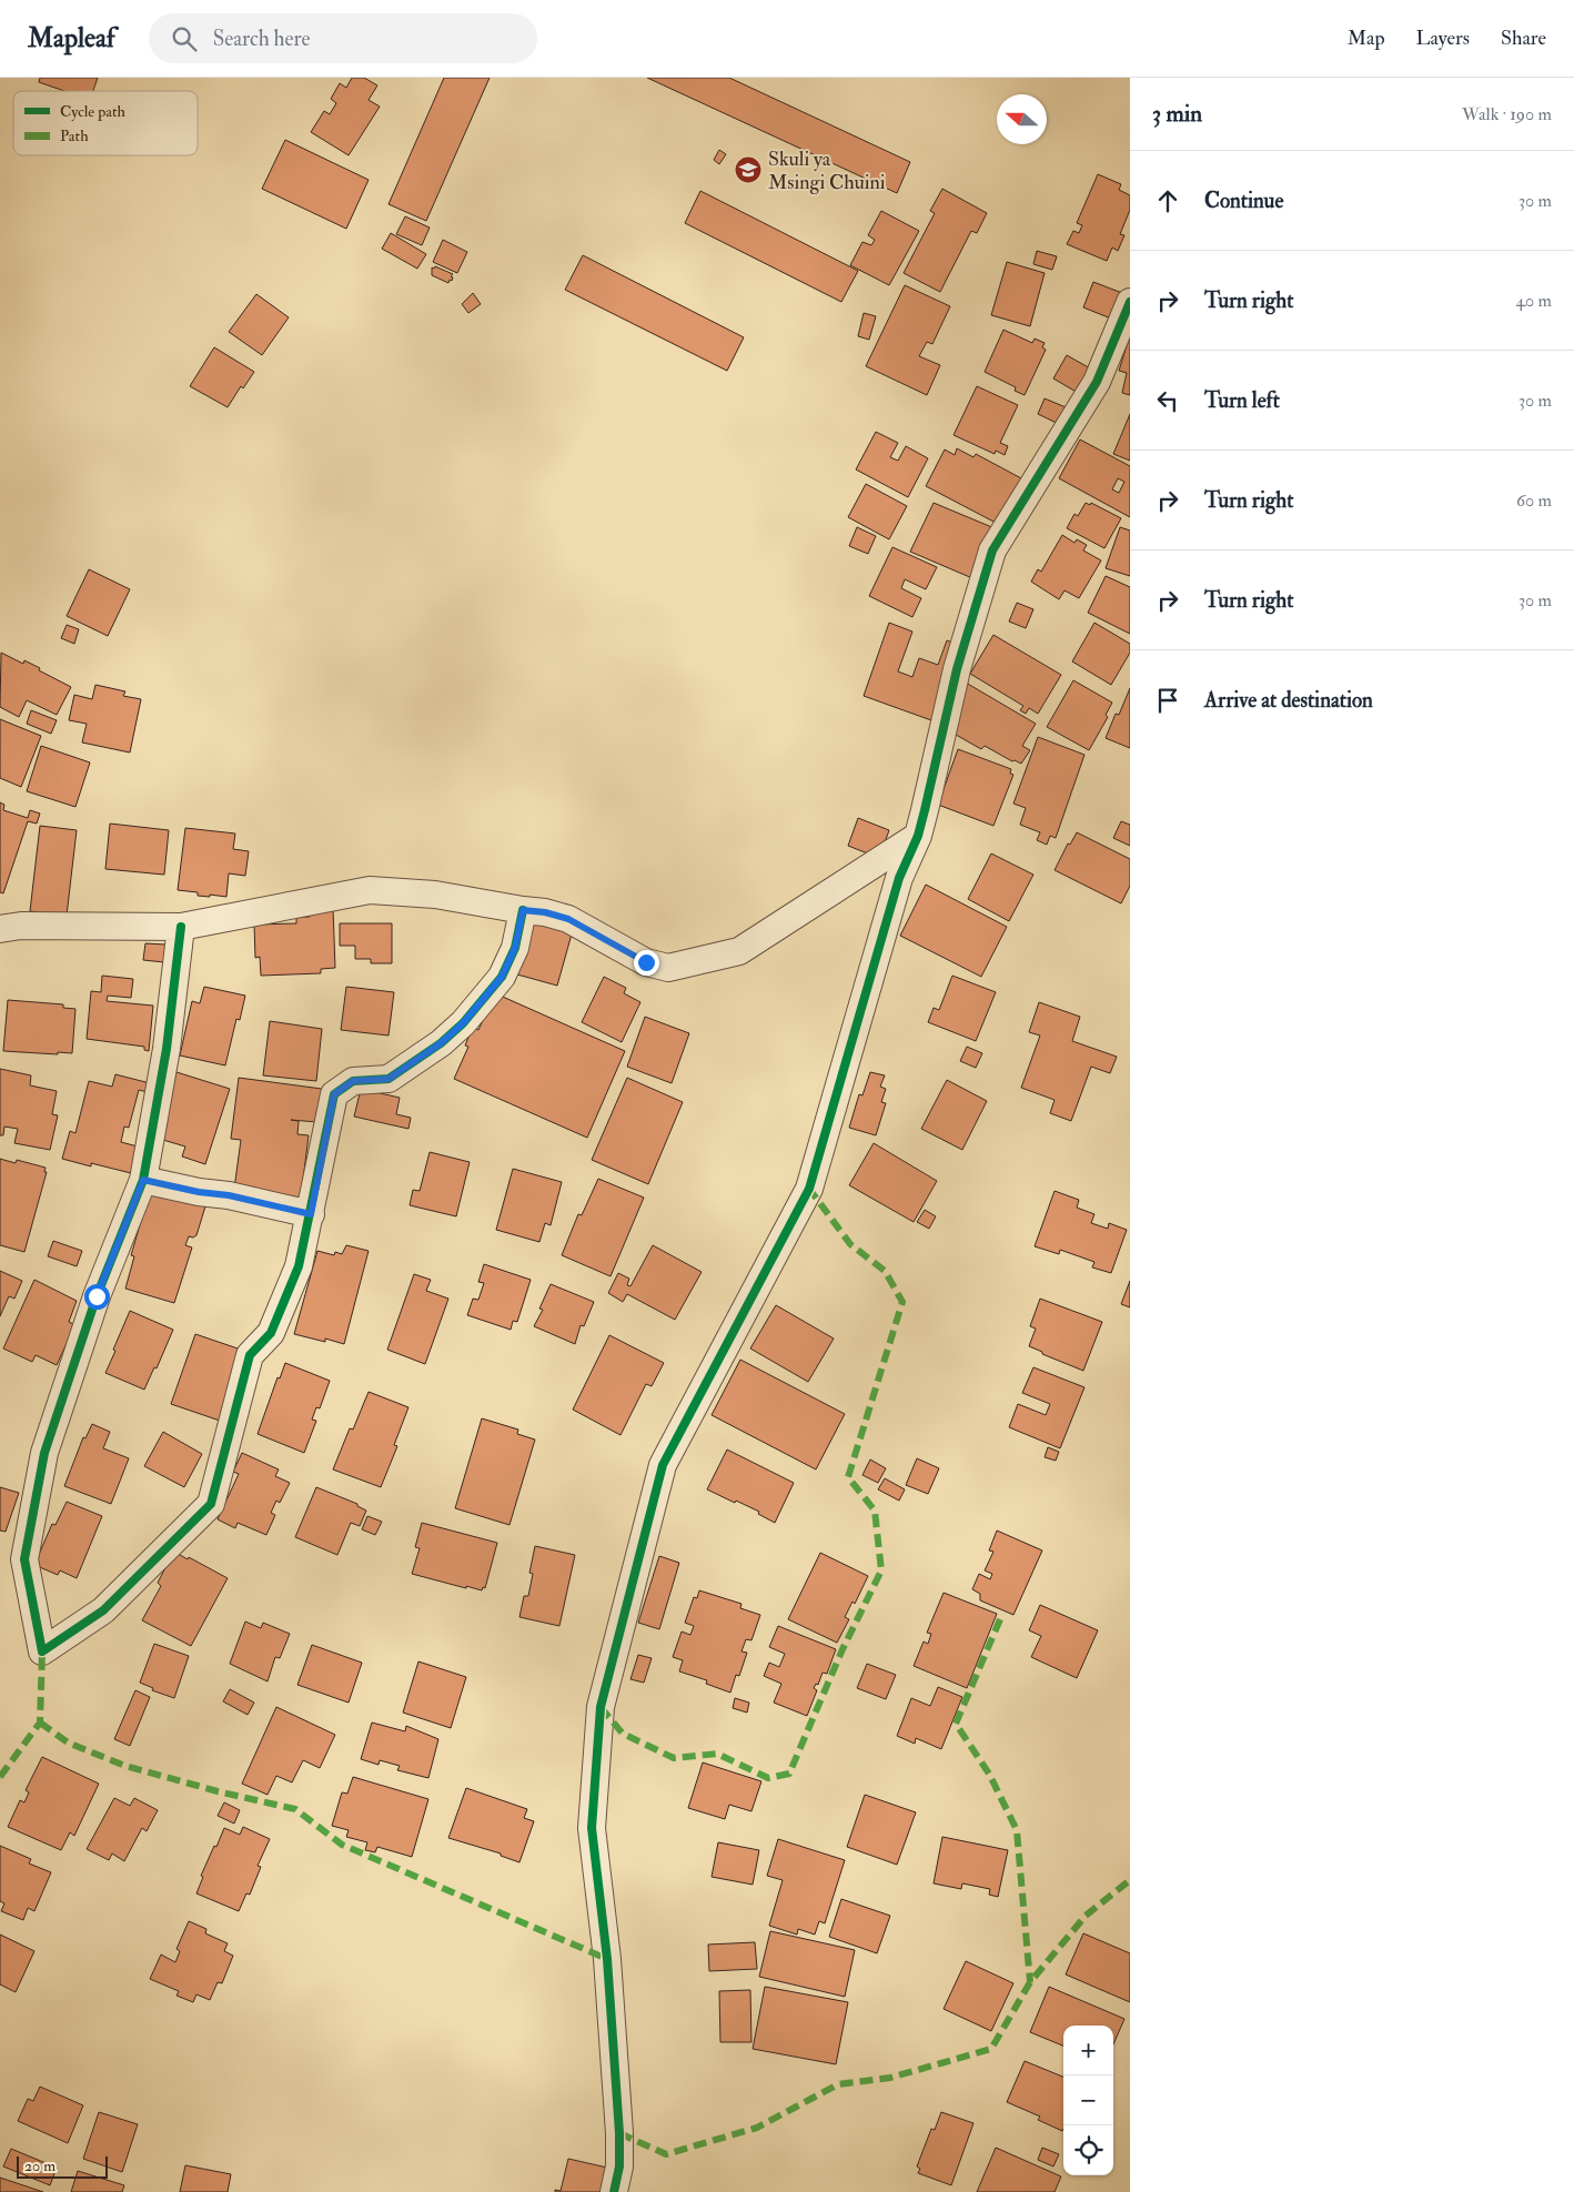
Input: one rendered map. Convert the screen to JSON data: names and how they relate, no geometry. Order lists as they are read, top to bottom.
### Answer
{
  "places": {
    "school or university": ["Skuli ya Msingi Chuini"]
  },
  "legend": ["Cycle path", "Path"],
  "scale_bar": "20 m",
  "north": "left",
  "page": {
    "header": "Mapleaf",
    "search": "Search here",
    "nav": ["Map", "Layers", "Share"],
    "heading": ["3 min", "Walk · 190 m"],
    "list": [
      ["Continue", "30 m"],
      ["Turn right", "40 m"],
      ["Turn left", "30 m"],
      ["Turn right", "60 m"],
      ["Turn right", "30 m"],
      "Arrive at destination"
    ],
    "map_buttons": ["+", "−"],
    "scale": "20 m"
  }
}
